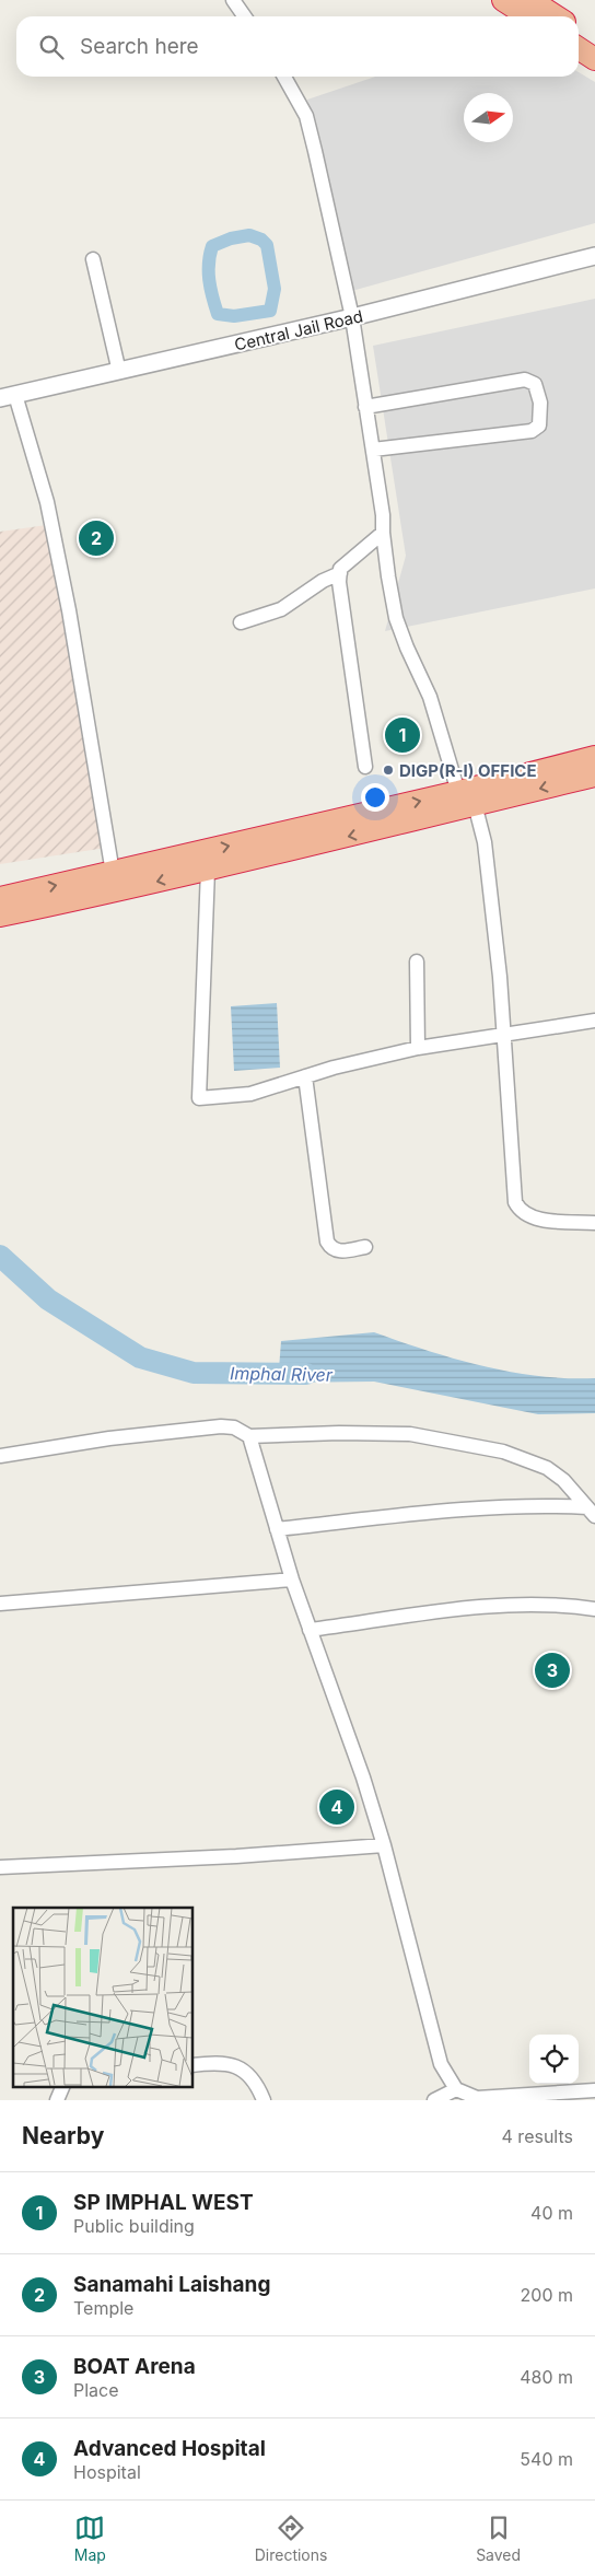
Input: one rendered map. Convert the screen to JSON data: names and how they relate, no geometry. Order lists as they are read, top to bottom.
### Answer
{
  "streets": {
    "street": ["Central Jail Road"]
  },
  "water": ["Imphal River"],
  "places": ["DIGP(R-I) OFFICE"],
  "north": "right",
  "page": {
    "search": "Search here",
    "pins": [
      "2",
      "1",
      "3",
      "4"
    ],
    "heading": ["Nearby", "4 results"],
    "list": [
      {
        "mark": "1",
        "name": "SP IMPHAL WEST",
        "note": "Public building",
        "value": "40 m"
      },
      {
        "mark": "2",
        "name": "Sanamahi Laishang",
        "note": "Temple",
        "value": "200 m"
      },
      {
        "mark": "3",
        "name": "BOAT Arena",
        "note": "Place",
        "value": "480 m"
      },
      {
        "mark": "4",
        "name": "Advanced Hospital",
        "note": "Hospital",
        "value": "540 m"
      }
    ],
    "nav": ["Map", "Directions", "Saved"]
  }
}
